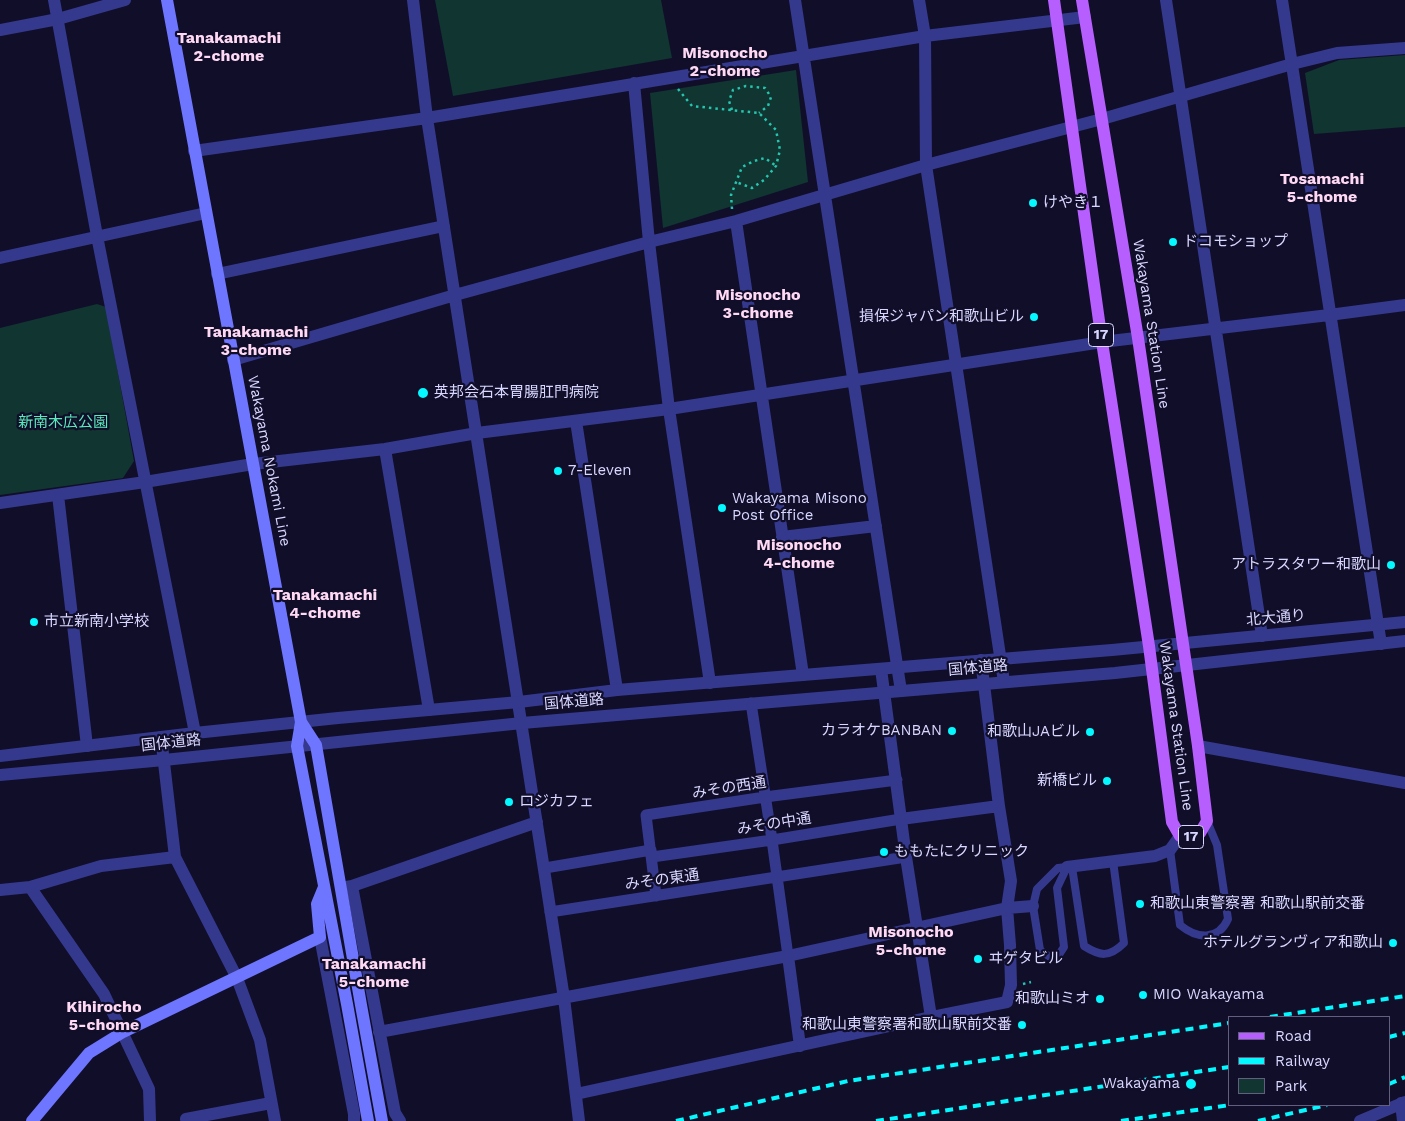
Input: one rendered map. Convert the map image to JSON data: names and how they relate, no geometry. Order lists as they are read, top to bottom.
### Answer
{
  "streets": {
    "main road": ["Wakayama Station Line", "17", "Wakayama Nokami Line"],
    "street": [
      "北大通り",
      "国体道路",
      "みその西通",
      "みその中通",
      "みその東通"
    ]
  },
  "crossings": [
    ["Wakayama Station Line", "北大通り"],
    ["Wakayama Station Line", "国体道路"],
    ["Wakayama Nokami Line", "国体道路"],
    ["北大通り", "国体道路"],
    ["みその西通", "みその中通"],
    ["みその西通", "みその東通"]
  ],
  "districts": [
    "Tanakamachi 2-chome",
    "Misonocho 2-chome",
    "Tosamachi 5-chome",
    "Misonocho 3-chome",
    "Tanakamachi 3-chome",
    "Misonocho 4-chome",
    "Tanakamachi 4-chome",
    "Misonocho 5-chome",
    "Tanakamachi 5-chome",
    "Kihirocho 5-chome"
  ],
  "parks": ["新南木広公園"],
  "places": [
    "けやき１",
    "ドコモショップ",
    "損保ジャパン和歌山ビル",
    "英邦会石本胃腸肛門病院",
    "7-Eleven",
    "Wakayama Misono Post Office",
    "アトラスタワー和歌山",
    "市立新南小学校",
    "カラオケBANBAN",
    "和歌山JAビル",
    "新橋ビル",
    "ロジカフェ",
    "ももたにクリニック",
    "和歌山東警察署 和歌山駅前交番",
    "ホテルグランヴィア和歌山",
    "ヰゲタビル",
    "MIO Wakayama",
    "和歌山ミオ",
    "和歌山東警察署和歌山駅前交番",
    "Wakayama"
  ],
  "legend": ["Road", "Railway", "Park"]
}
